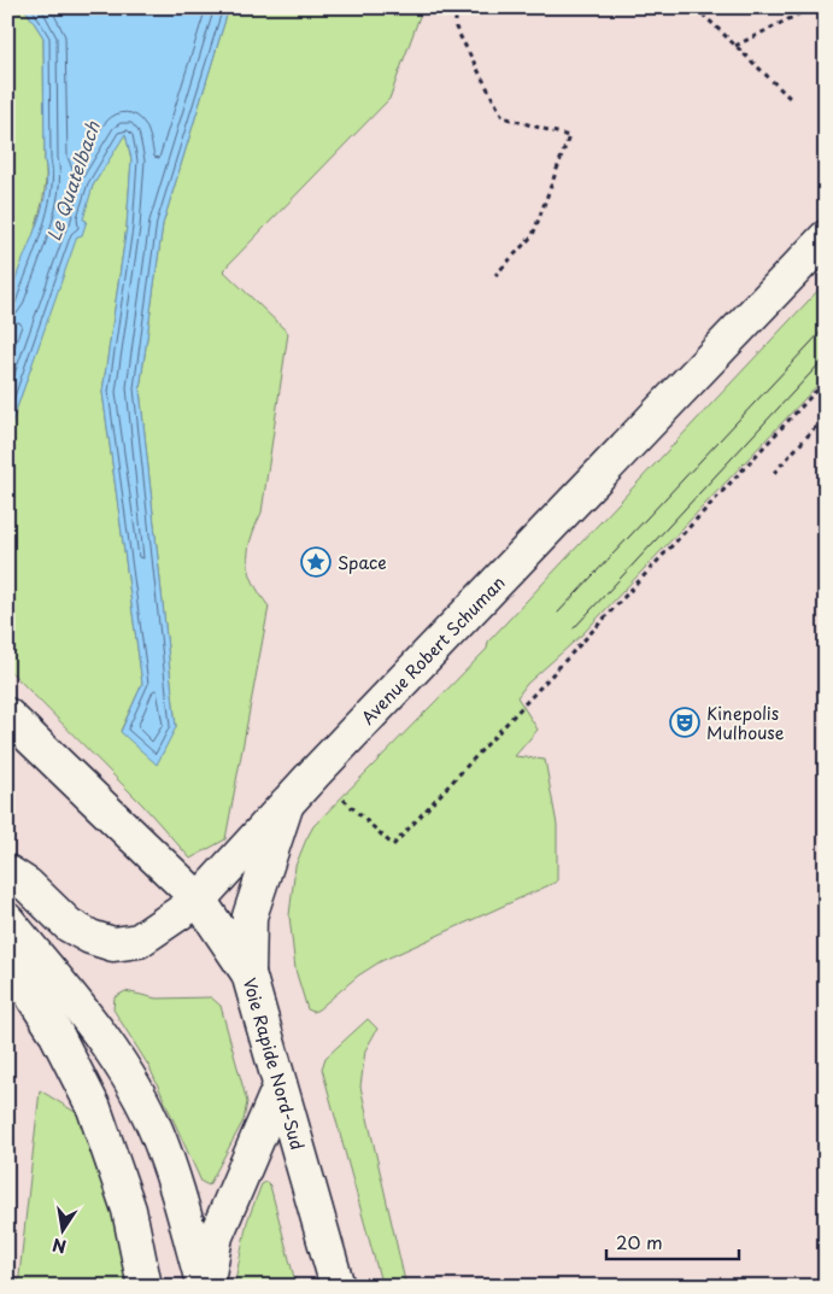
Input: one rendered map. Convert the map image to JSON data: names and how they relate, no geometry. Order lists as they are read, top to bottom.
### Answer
{
  "streets": {
    "main road": ["Avenue Robert Schuman", "Voie Rapide Nord-Sud"]
  },
  "crossings": [
    ["Avenue Robert Schuman", "Voie Rapide Nord-Sud"]
  ],
  "water": ["Le Quatelbach"],
  "places": {
    "place": ["Space"],
    "theatre": ["Kinepolis Mulhouse"]
  },
  "scale_bar": "20 m",
  "north": "bottom"
}
